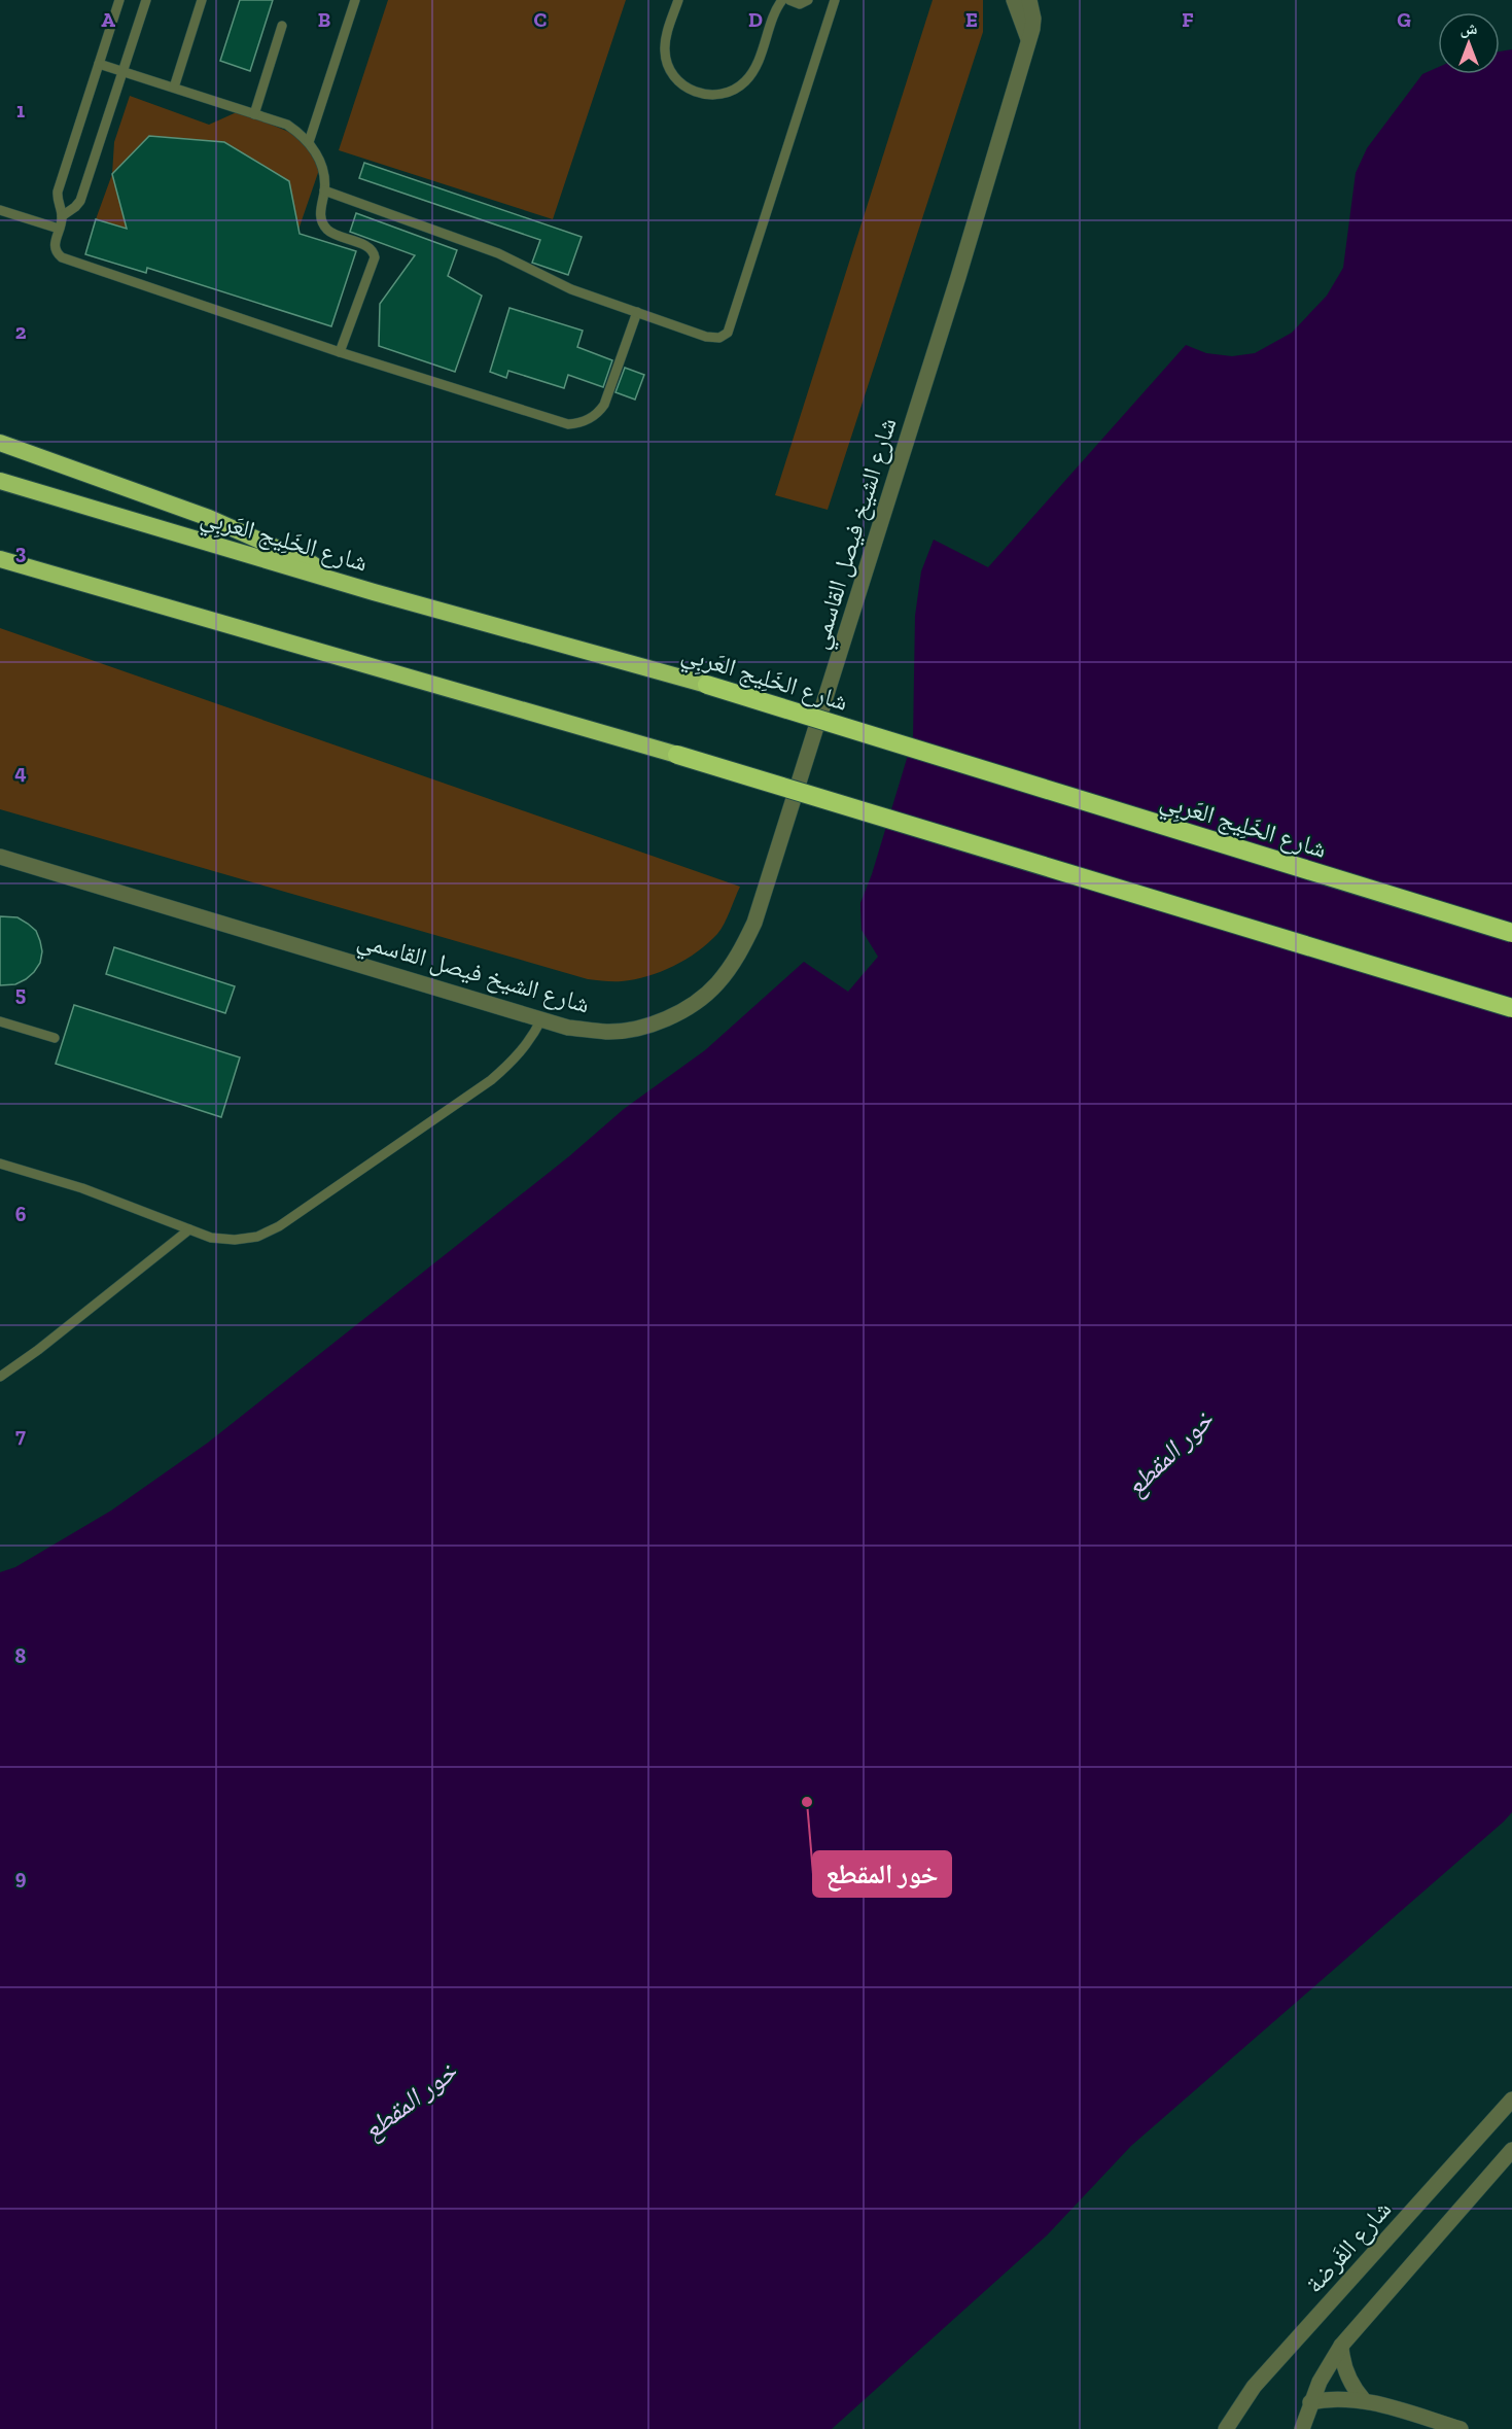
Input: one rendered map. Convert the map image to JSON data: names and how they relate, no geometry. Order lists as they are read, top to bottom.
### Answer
{
  "streets": {
    "highway": ["شارع الخَلِيج العَربِي"],
    "street": ["شارع الشيخ فيصل القاسمي", "شارع الفَرضة"]
  },
  "water": ["خور المقطع"],
  "places": ["خور المقطع"],
  "north": "top",
  "grid": {
    "columns": [
      "A",
      "B",
      "C",
      "D",
      "E",
      "F",
      "G"
    ],
    "rows": [
      "1",
      "2",
      "3",
      "4",
      "5",
      "6",
      "7",
      "8",
      "9"
    ]
  }
}
